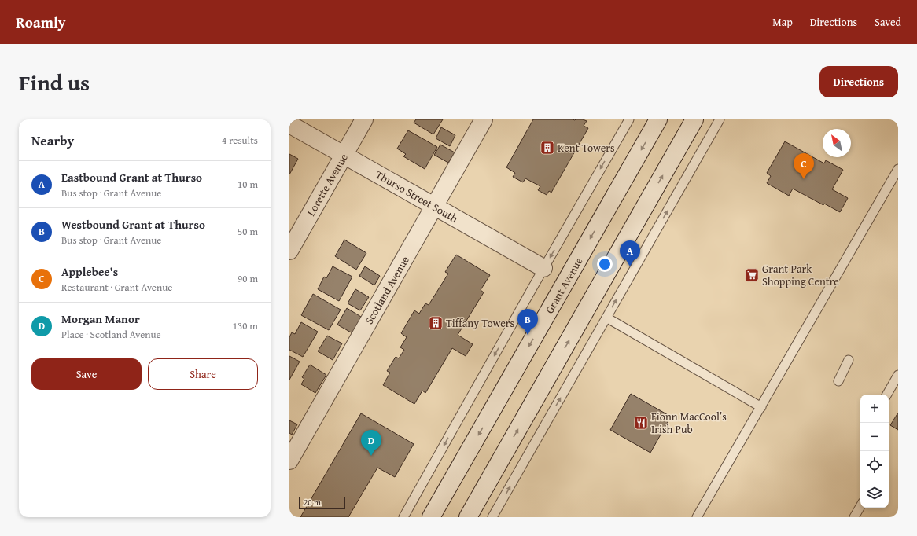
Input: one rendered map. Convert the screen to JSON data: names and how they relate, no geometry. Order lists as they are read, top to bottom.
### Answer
{
  "streets": {
    "main road": [
      "Lorette Avenue",
      "Thurso Street South",
      "Grant Avenue",
      "Scotland Avenue"
    ]
  },
  "crossings": [
    ["Lorette Avenue", "Thurso Street South"],
    ["Thurso Street South", "Scotland Avenue"]
  ],
  "places": {
    "building": ["Kent Towers", "Tiffany Towers"],
    "supermarket": ["Grant Park Shopping Centre"],
    "restaurant": ["Fionn MacCool’s Irish Pub"]
  },
  "scale_bar": "20 m",
  "north": "top left",
  "page": {
    "header": "Roamly",
    "nav": ["Map", "Directions", "Saved"],
    "title": "Find us",
    "buttons": [
      "Directions",
      ["Save", "Share"]
    ],
    "heading": ["Nearby", "4 results"],
    "pins": [
      "C",
      "A",
      "B",
      "D"
    ],
    "list": [
      {
        "mark": "A",
        "name": "Eastbound Grant at Thurso",
        "note": "Bus stop · Grant Avenue",
        "value": "10 m"
      },
      {
        "mark": "B",
        "name": "Westbound Grant at Thurso",
        "note": "Bus stop · Grant Avenue",
        "value": "50 m"
      },
      {
        "mark": "C",
        "name": "Applebee's",
        "note": "Restaurant · Grant Avenue",
        "value": "90 m"
      },
      {
        "mark": "D",
        "name": "Morgan Manor",
        "note": "Place · Scotland Avenue",
        "value": "130 m"
      }
    ],
    "map_buttons": ["+", "−"],
    "scale": "20 m"
  }
}
